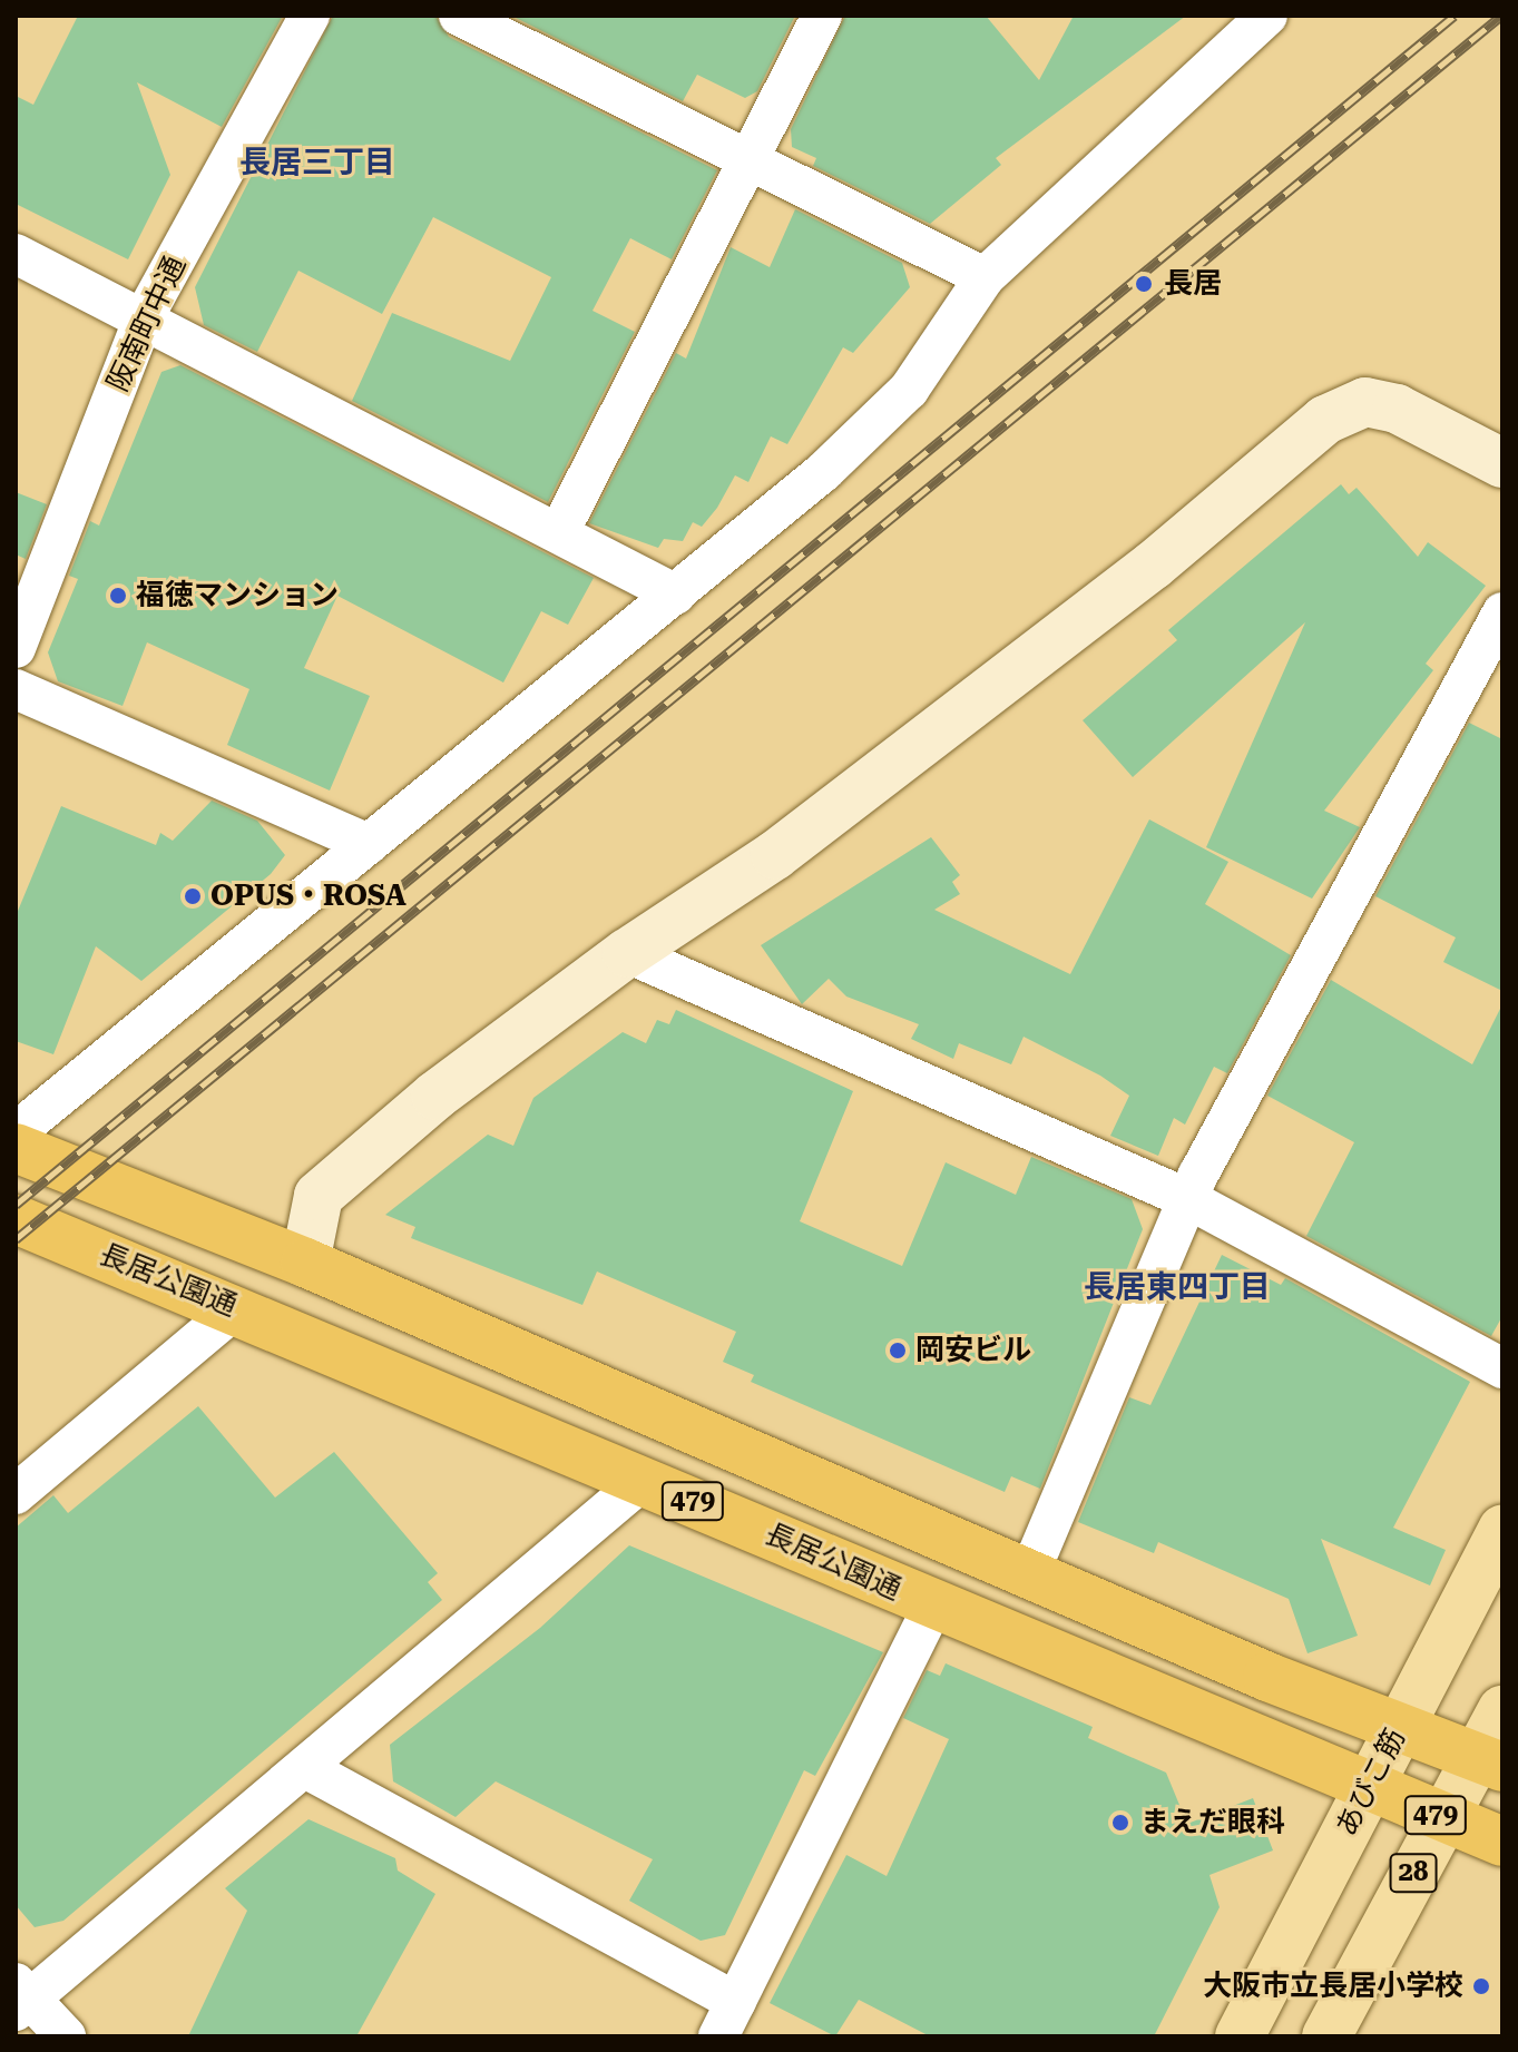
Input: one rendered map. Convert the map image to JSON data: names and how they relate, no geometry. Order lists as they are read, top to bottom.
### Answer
{
  "streets": {
    "highway": ["長居公園通", "479"],
    "main road": ["あびこ筋", "28"],
    "street": ["阪南町中通"]
  },
  "crossings": [
    ["長居公園通", "あびこ筋"],
    ["長居公園通", "28"],
    ["479", "あびこ筋"],
    ["479", "28"]
  ],
  "districts": ["長居三丁目", "長居東四丁目"],
  "places": [
    "長居",
    "福徳マンション",
    "OPUS・ROSA",
    "岡安ビル",
    "まえだ眼科",
    "大阪市立長居小学校"
  ]
}
